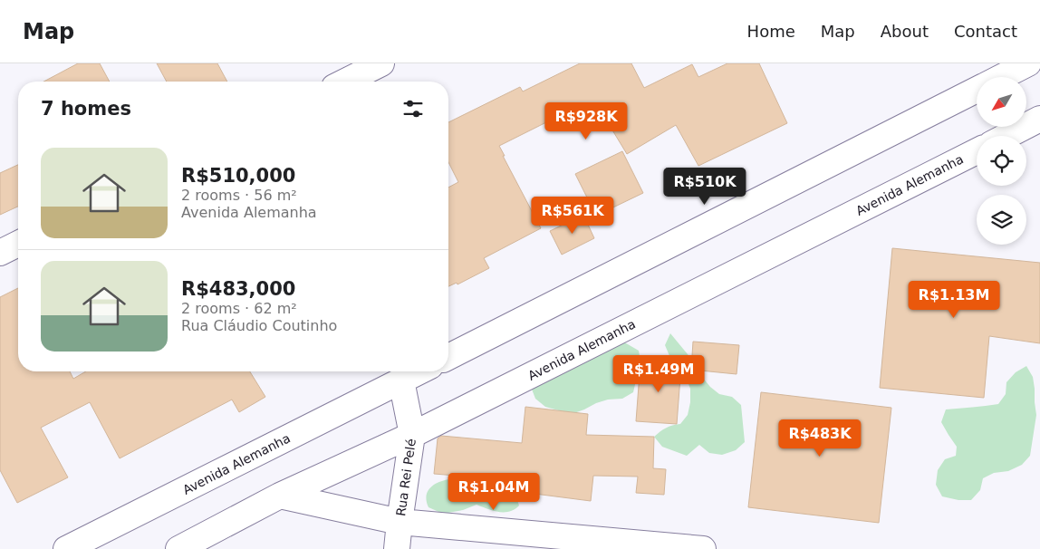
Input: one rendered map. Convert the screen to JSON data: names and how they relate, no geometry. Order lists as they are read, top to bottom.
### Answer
{
  "streets": {
    "street": ["Avenida Alemanha", "Rua Rei Pelé"]
  },
  "crossings": [
    ["Avenida Alemanha", "Rua Rei Pelé"]
  ],
  "north": "bottom left",
  "page": {
    "header": "Map",
    "nav": [
      "Home",
      "Map",
      "About",
      "Contact"
    ],
    "heading": "7 homes",
    "price": [
      "R$928K",
      "R$510K",
      "R$561K",
      "R$1.13M",
      "R$1.49M",
      "R$483K",
      "R$1.04M"
    ],
    "list": [
      {
        "name": "R$510,000",
        "note": "2 rooms · 56 m² · Avenida Alemanha"
      },
      {
        "name": "R$483,000",
        "note": "2 rooms · 62 m² · Rua Cláudio Coutinho"
      }
    ]
  }
}
